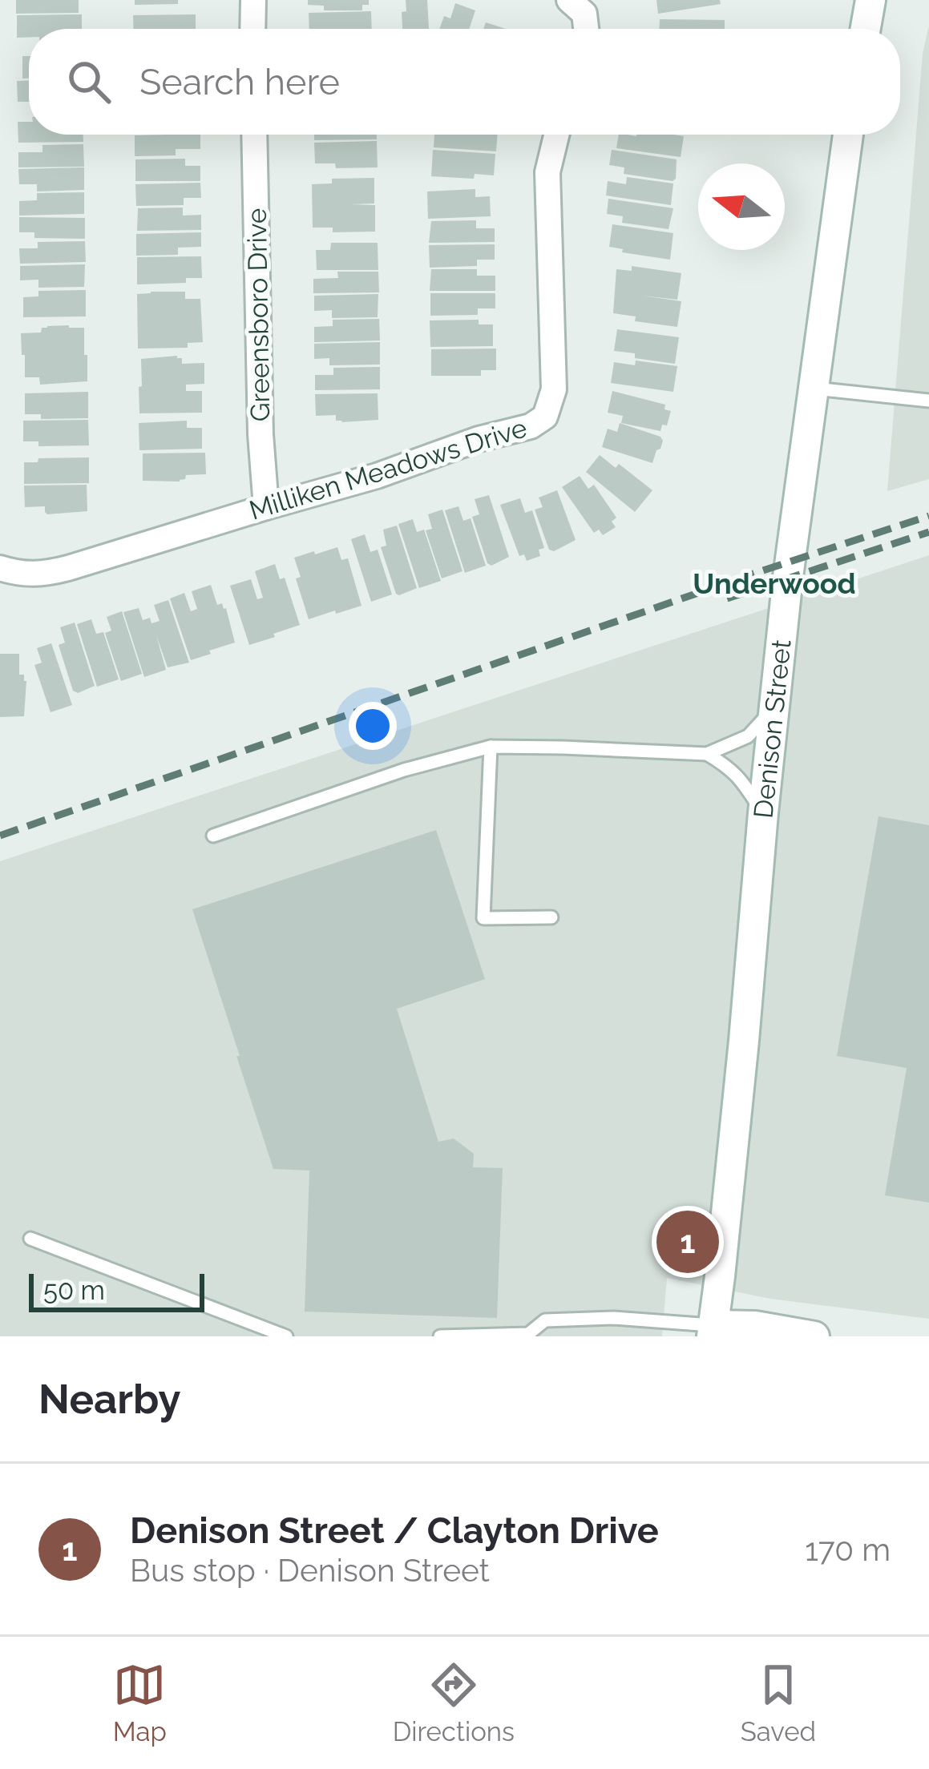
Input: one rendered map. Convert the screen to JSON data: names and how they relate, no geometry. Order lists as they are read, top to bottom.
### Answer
{
  "streets": {
    "main road": ["Denison Street"],
    "street": ["Greensboro Drive", "Milliken Meadows Drive"]
  },
  "crossings": [
    ["Greensboro Drive", "Milliken Meadows Drive"]
  ],
  "districts": ["Underwood"],
  "scale_bar": "50 m",
  "north": "left",
  "page": {
    "search": "Search here",
    "pins": "1",
    "scale": "50 m",
    "heading": "Nearby",
    "list": [
      {
        "mark": "1",
        "name": "Denison Street / Clayton Drive",
        "note": "Bus stop · Denison Street",
        "value": "170 m"
      }
    ],
    "nav": ["Map", "Directions", "Saved"]
  }
}
